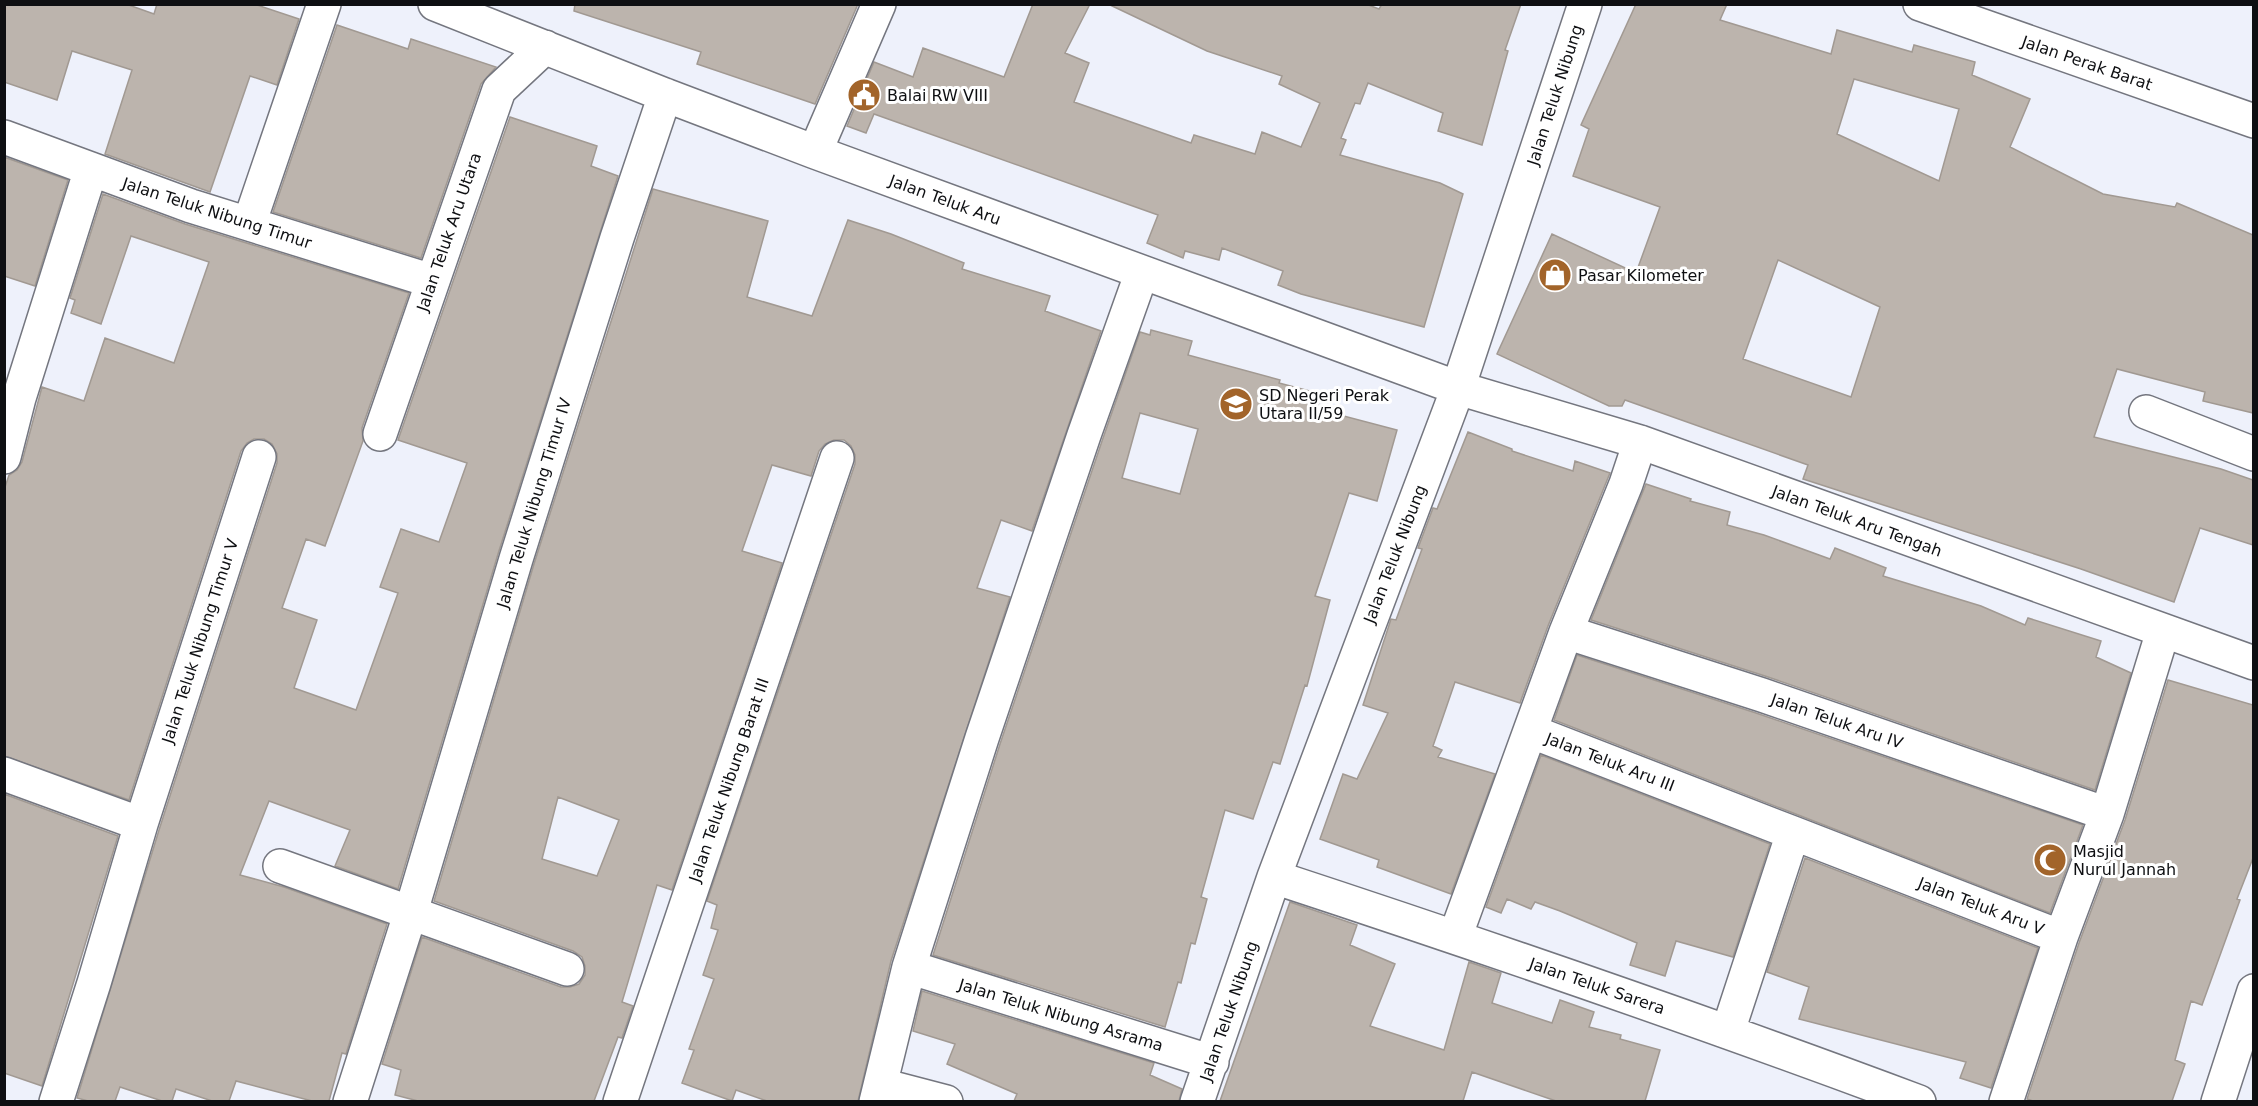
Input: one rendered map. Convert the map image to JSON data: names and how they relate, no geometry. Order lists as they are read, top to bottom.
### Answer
{
  "streets": {
    "main road": [
      "Jalan Perak Barat",
      "Jalan Teluk Nibung",
      "Jalan Teluk Aru",
      "Jalan Teluk Nibung Timur",
      "Jalan Teluk Aru Utara",
      "Jalan Teluk Nibung Timur IV",
      "Jalan Teluk Aru Tengah",
      "Jalan Teluk Nibung Timur V",
      "Jalan Teluk Aru IV",
      "Jalan Teluk Aru III",
      "Jalan Teluk Nibung Barat III",
      "Jalan Teluk Aru V",
      "Jalan Teluk Sarera",
      "Jalan Teluk Nibung Asrama"
    ]
  },
  "crossings": [
    ["Jalan Teluk Nibung", "Jalan Teluk Aru"],
    ["Jalan Teluk Nibung", "Jalan Teluk Aru Tengah"],
    ["Jalan Teluk Nibung", "Jalan Teluk Sarera"],
    ["Jalan Teluk Nibung", "Jalan Teluk Nibung Asrama"],
    ["Jalan Teluk Aru", "Jalan Teluk Aru Utara"],
    ["Jalan Teluk Aru", "Jalan Teluk Nibung Timur IV"],
    ["Jalan Teluk Aru", "Jalan Teluk Aru Tengah"],
    ["Jalan Teluk Nibung Timur", "Jalan Teluk Aru Utara"],
    ["Jalan Teluk Aru Tengah", "Jalan Teluk Aru V"],
    ["Jalan Teluk Aru IV", "Jalan Teluk Aru V"],
    ["Jalan Teluk Aru III", "Jalan Teluk Aru V"],
    ["Jalan Teluk Aru III", "Jalan Teluk Sarera"]
  ],
  "places": {
    "public building": ["Balai RW VIII"],
    "shop": ["Pasar Kilometer"],
    "school or university": ["SD Negeri Perak Utara II/59"],
    "mosque": ["Masjid Nurul Jannah"]
  }
}
